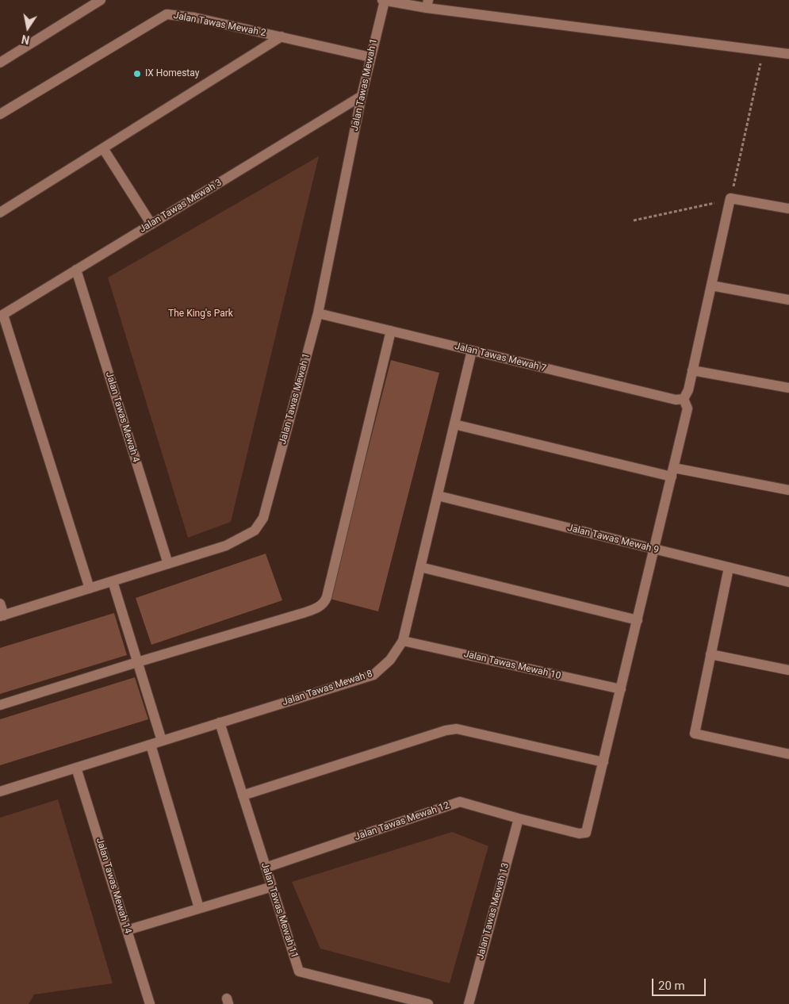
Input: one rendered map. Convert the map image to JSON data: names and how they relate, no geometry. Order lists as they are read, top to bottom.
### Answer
{
  "streets": {
    "street": [
      "Jalan Tawas Mewah 2",
      "Jalan Tawas Mewah 1",
      "Jalan Tawas Mewah 3",
      "Jalan Tawas Mewah 7",
      "Jalan Tawas Mewah 4",
      "Jalan Tawas Mewah 9",
      "Jalan Tawas Mewah 10",
      "Jalan Tawas Mewah 8",
      "Jalan Tawas Mewah 12",
      "Jalan Tawas Mewah 14",
      "Jalan Tawas Mewah 11",
      "Jalan Tawas Mewah 13"
    ]
  },
  "crossings": [
    ["Jalan Tawas Mewah 2", "Jalan Tawas Mewah 1"],
    ["Jalan Tawas Mewah 1", "Jalan Tawas Mewah 3"],
    ["Jalan Tawas Mewah 1", "Jalan Tawas Mewah 7"],
    ["Jalan Tawas Mewah 1", "Jalan Tawas Mewah 4"],
    ["Jalan Tawas Mewah 3", "Jalan Tawas Mewah 4"],
    ["Jalan Tawas Mewah 7", "Jalan Tawas Mewah 8"],
    ["Jalan Tawas Mewah 9", "Jalan Tawas Mewah 8"],
    ["Jalan Tawas Mewah 10", "Jalan Tawas Mewah 8"],
    ["Jalan Tawas Mewah 8", "Jalan Tawas Mewah 14"],
    ["Jalan Tawas Mewah 8", "Jalan Tawas Mewah 11"],
    ["Jalan Tawas Mewah 12", "Jalan Tawas Mewah 11"],
    ["Jalan Tawas Mewah 12", "Jalan Tawas Mewah 13"]
  ],
  "parks": ["The King's Park"],
  "places": ["IX Homestay"],
  "scale_bar": "20 m",
  "north": "bottom"
}
